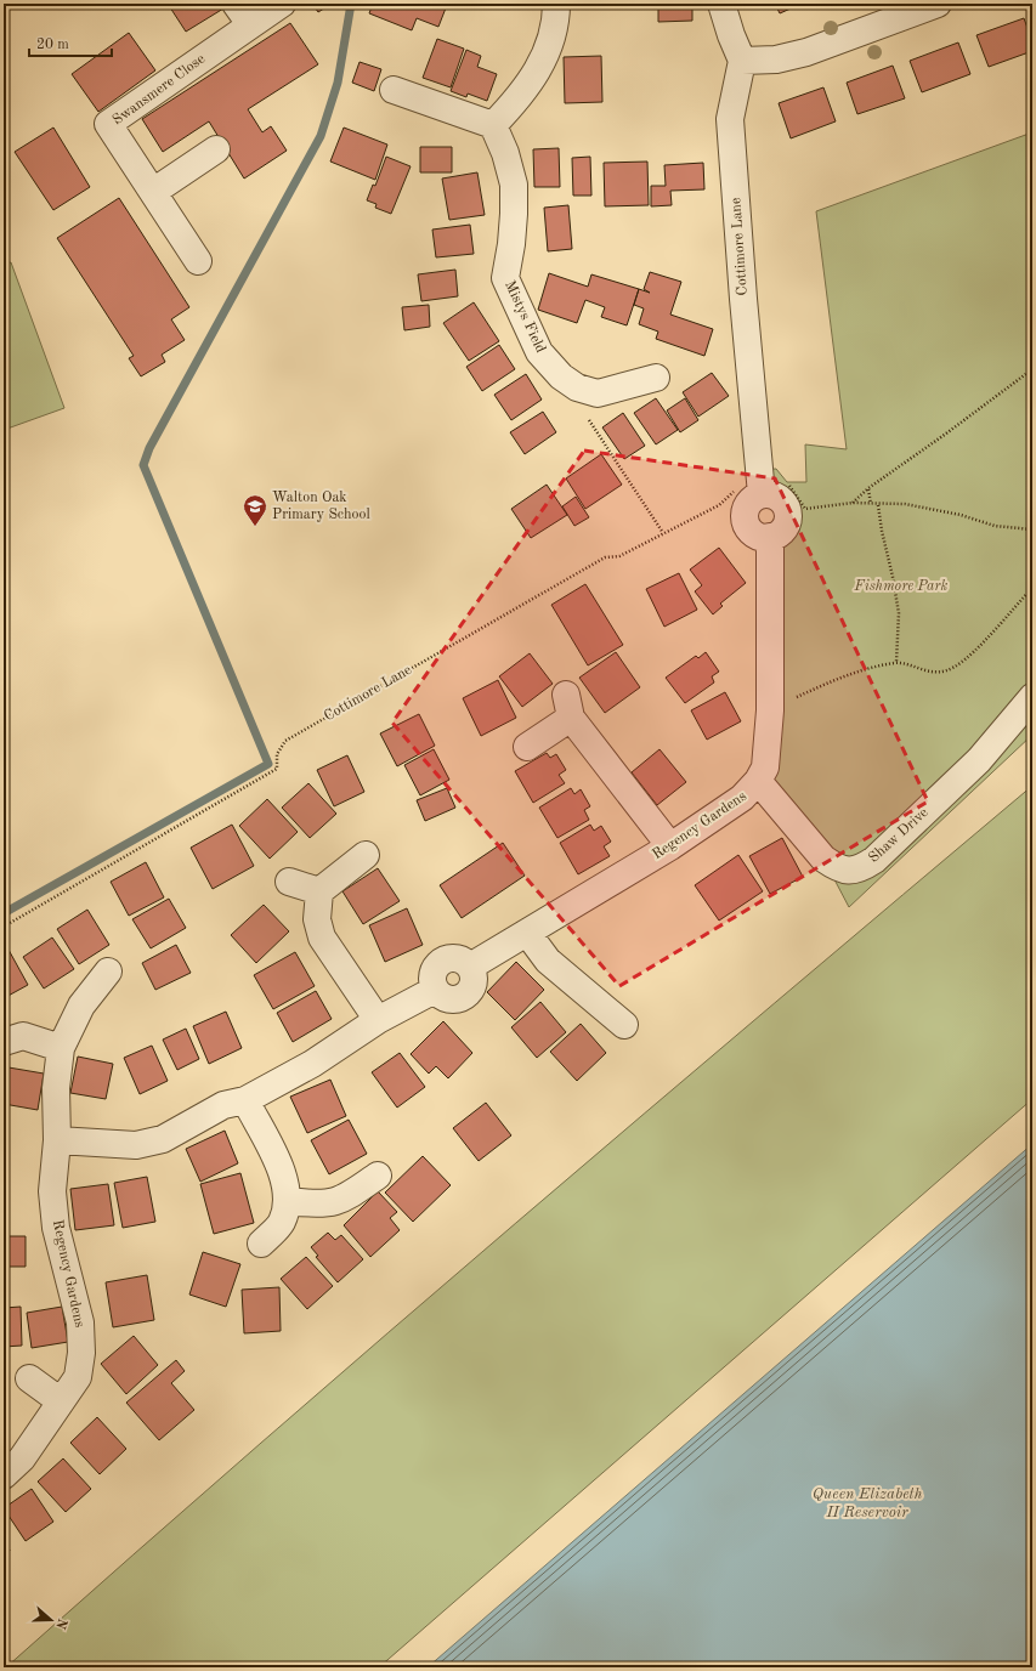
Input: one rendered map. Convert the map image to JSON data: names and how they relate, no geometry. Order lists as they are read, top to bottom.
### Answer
{
  "streets": {
    "street": [
      "Swansmere Close",
      "Cottimore Lane",
      "Mistys Field",
      "Regency Gardens",
      "Shaw Drive"
    ]
  },
  "crossings": [
    ["Cottimore Lane", "Regency Gardens"],
    ["Regency Gardens", "Shaw Drive"]
  ],
  "water": ["Queen Elizabeth II Reservoir"],
  "parks": ["Fishmore Park"],
  "places": {
    "school or university": ["Walton Oak Primary School"]
  },
  "scale_bar": "20 m",
  "north": "right"
}
